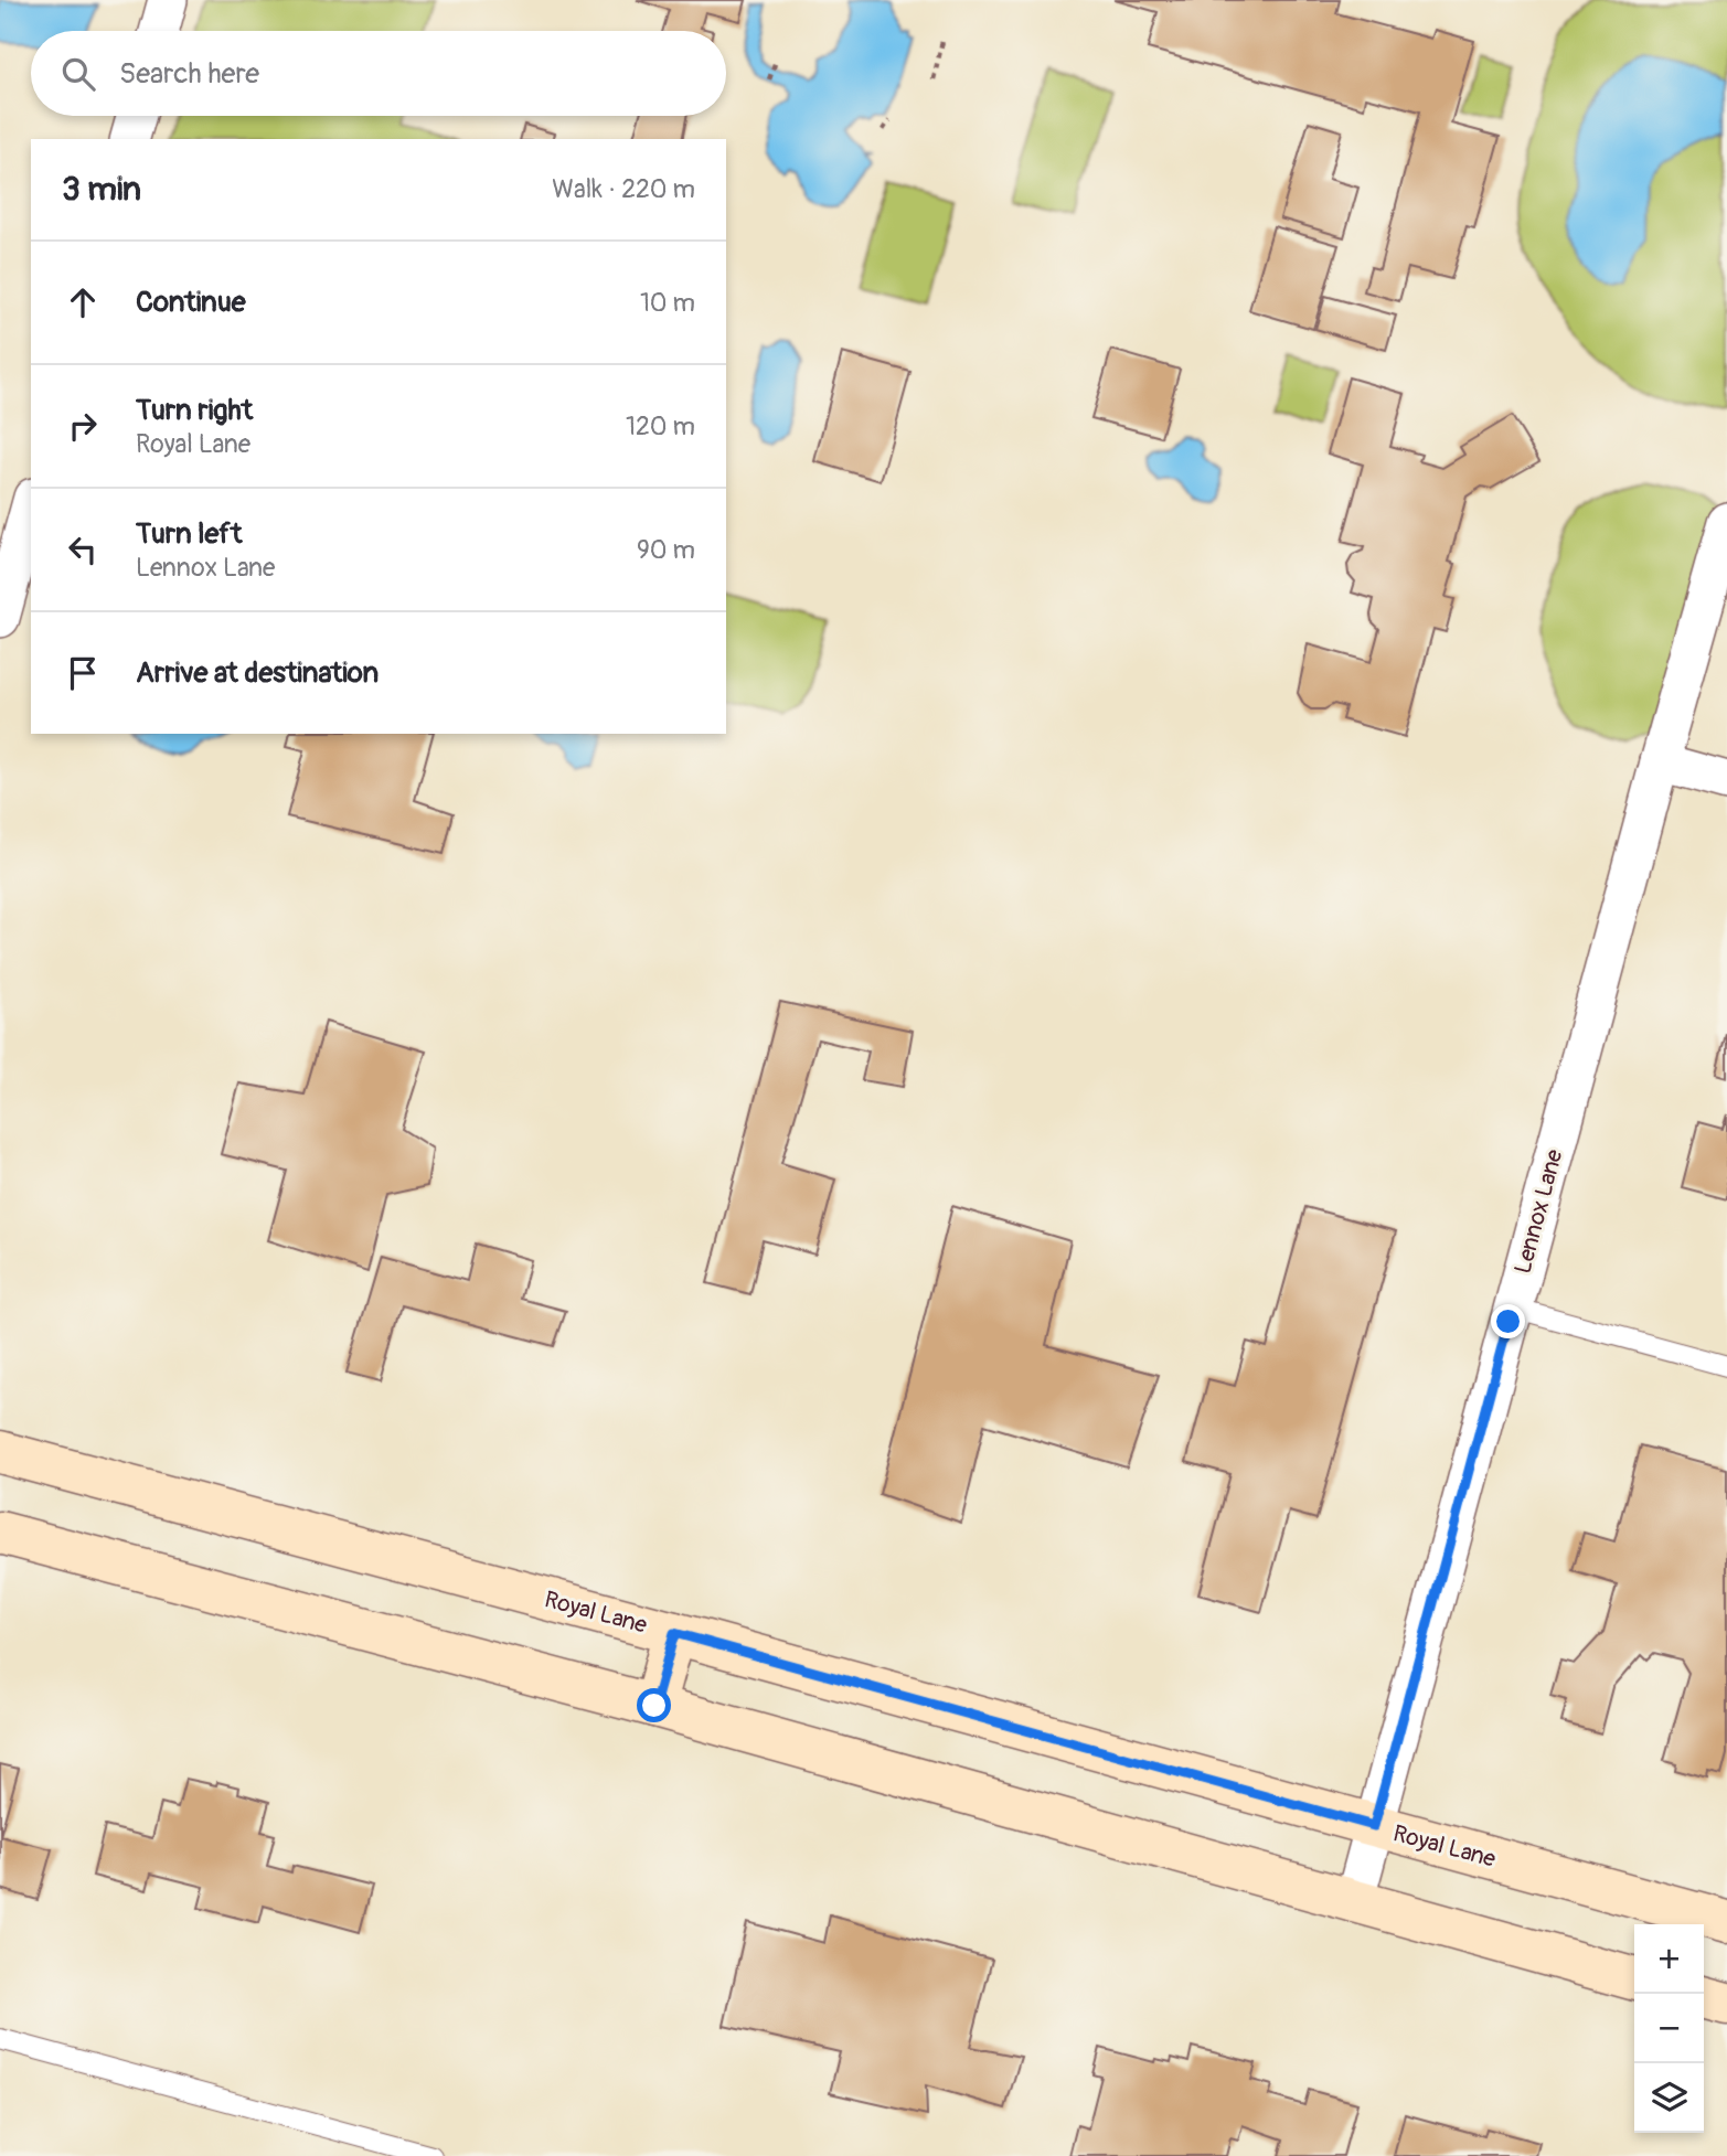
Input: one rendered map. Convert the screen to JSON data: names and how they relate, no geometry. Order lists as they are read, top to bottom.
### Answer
{
  "streets": {
    "main road": ["Royal Lane"],
    "street": ["Lennox Lane"]
  },
  "crossings": [
    ["Lennox Lane", "Royal Lane"]
  ],
  "page": {
    "search": "Search here",
    "heading": ["3 min", "Walk · 220 m"],
    "list": [
      ["Continue", "10 m"],
      ["Turn right", "Royal Lane", "120 m"],
      ["Turn left", "Lennox Lane", "90 m"],
      "Arrive at destination"
    ],
    "map_buttons": ["+", "−"]
  }
}
